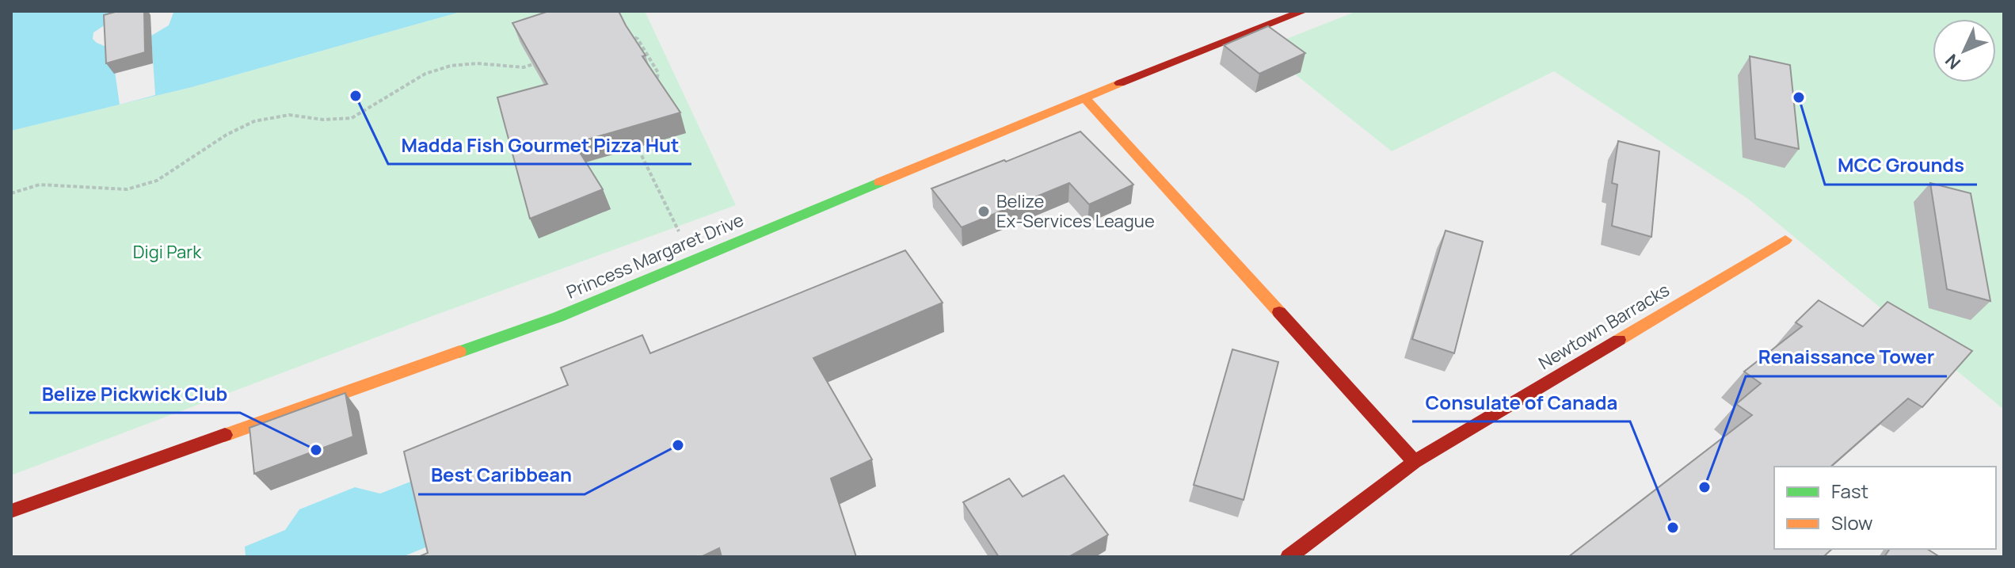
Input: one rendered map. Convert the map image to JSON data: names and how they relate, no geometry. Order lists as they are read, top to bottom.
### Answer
{
  "streets": {
    "main road": ["Princess Margaret Drive", "Newtown Barracks"]
  },
  "parks": ["Digi Park"],
  "places": [
    "Madda Fish Gourmet Pizza Hut",
    "MCC Grounds",
    "Belize Ex-Services League",
    "Best Caribbean",
    "Belize Pickwick Club",
    "Renaissance Tower",
    "Consulate of Canada"
  ],
  "legend": ["Fast", "Slow"],
  "north": "bottom left"
}
